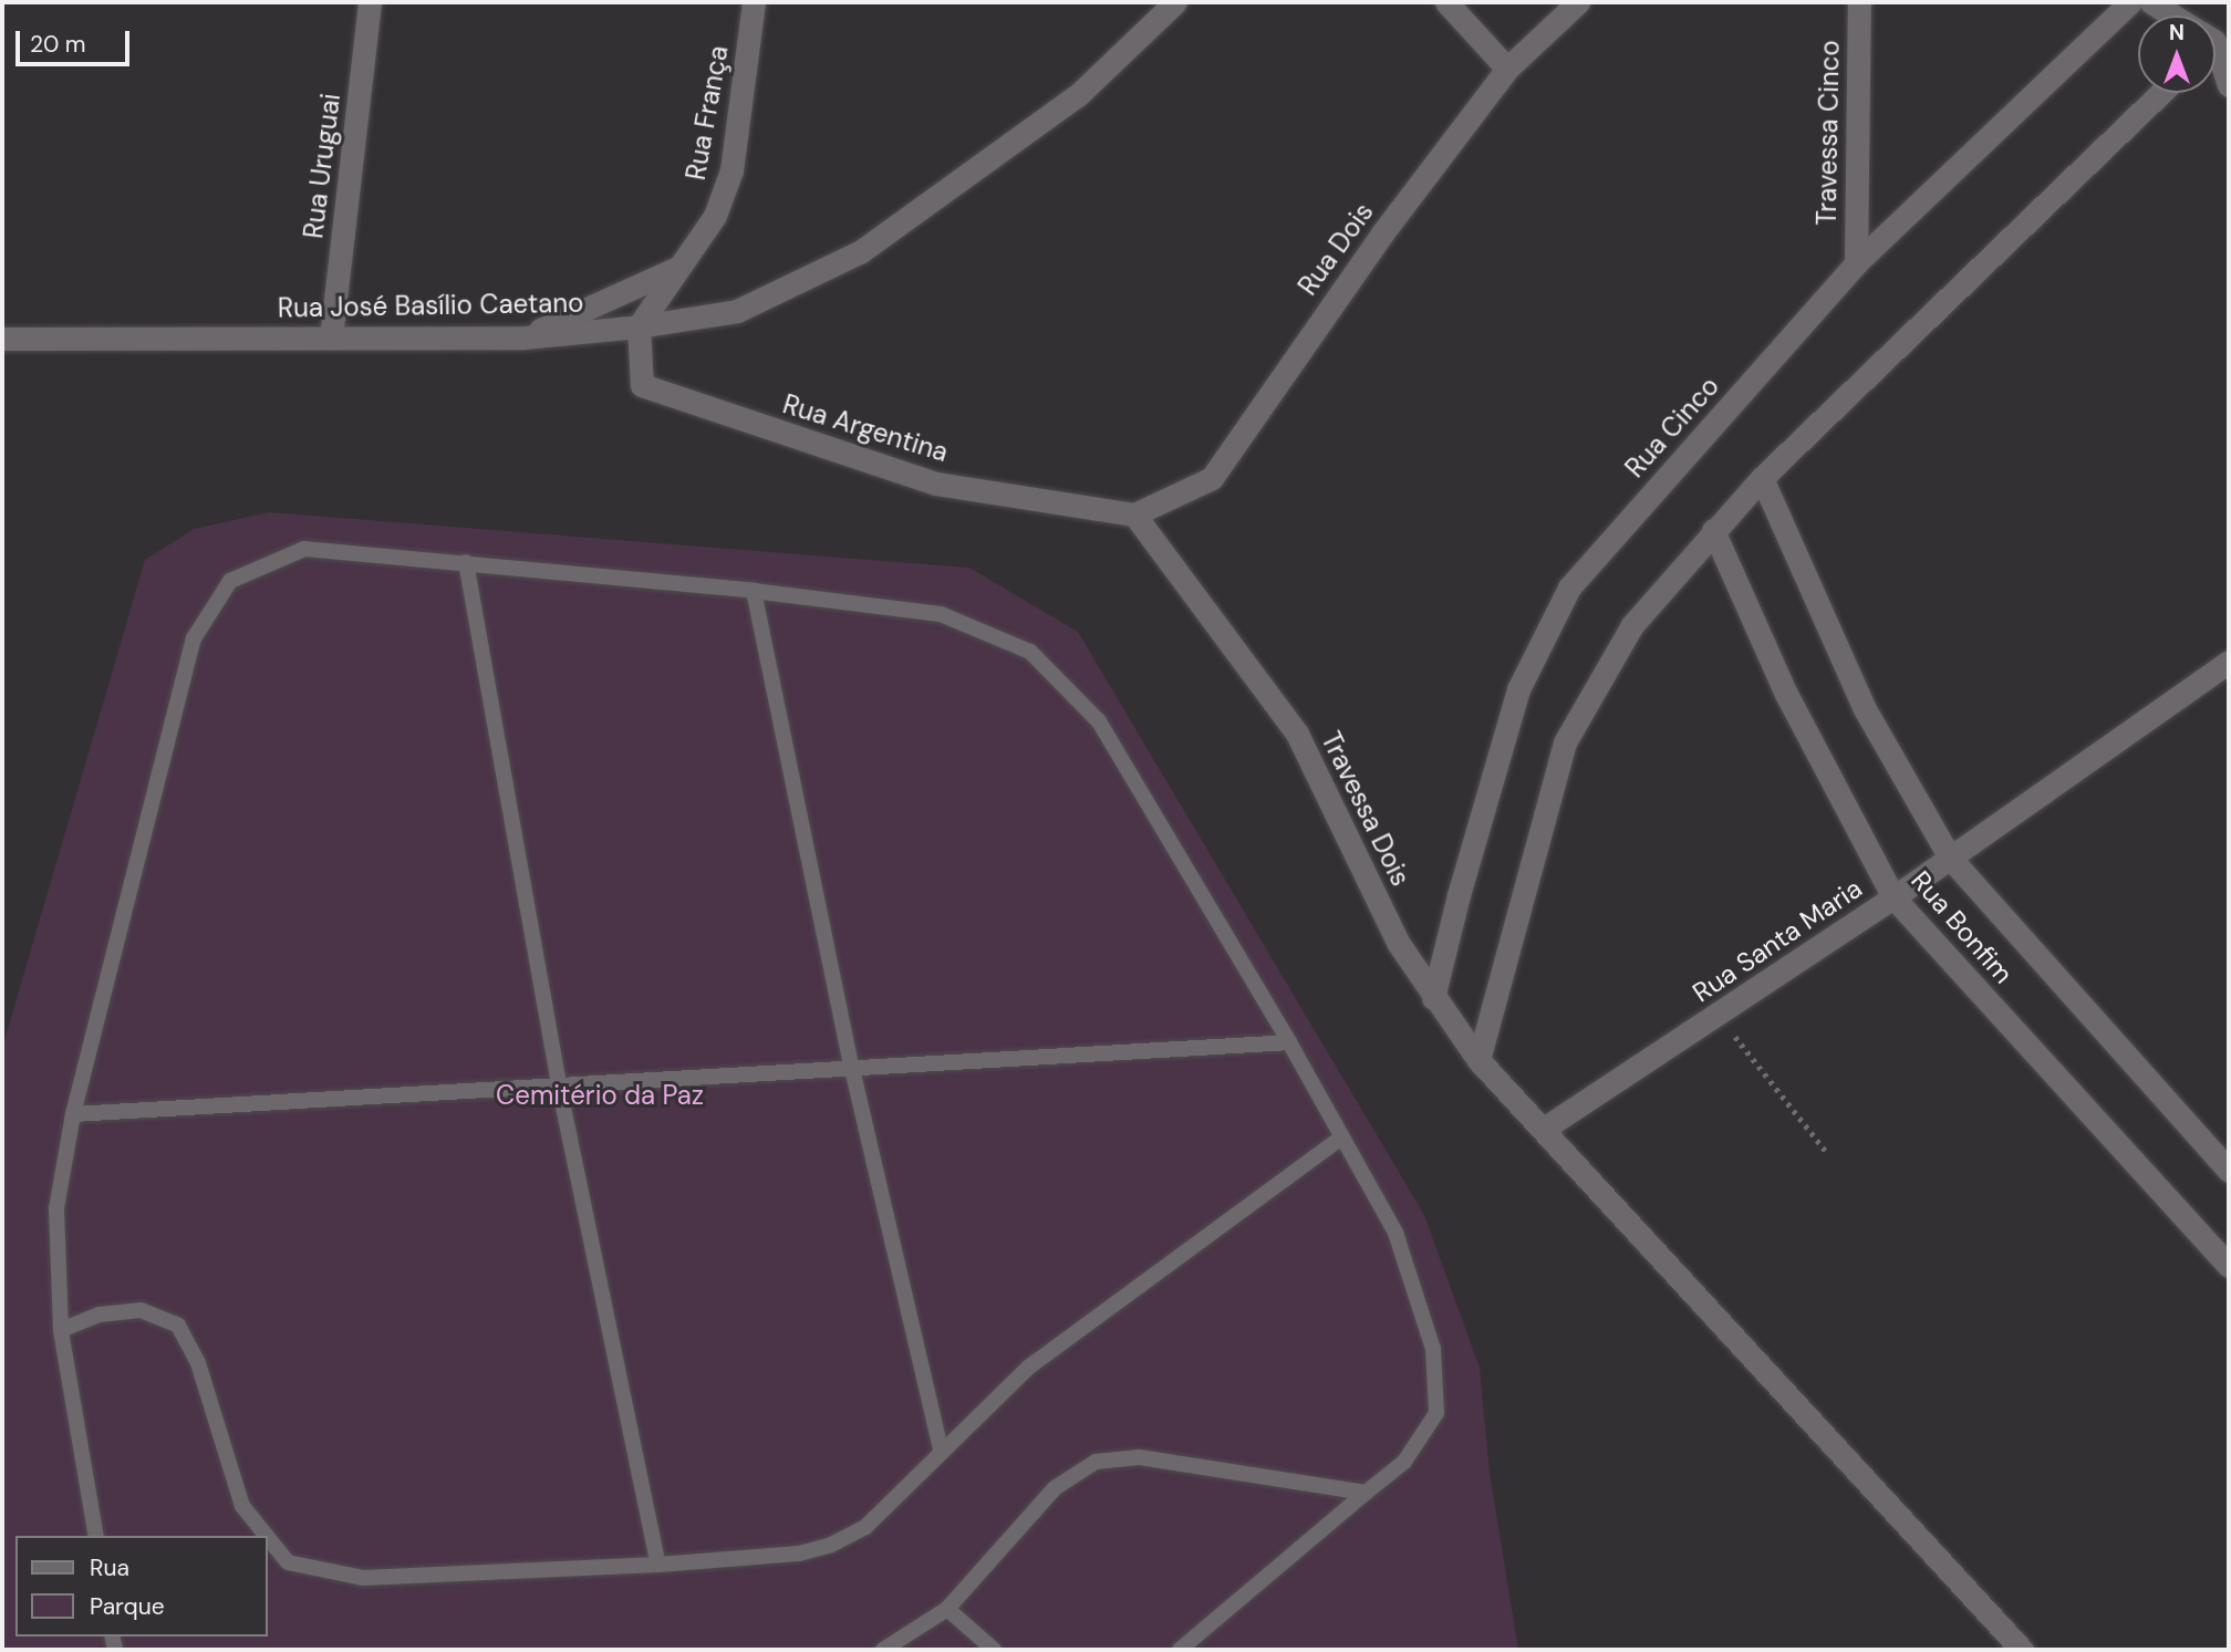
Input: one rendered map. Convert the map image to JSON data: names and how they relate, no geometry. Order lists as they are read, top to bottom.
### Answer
{
  "streets": {
    "street": [
      "Rua França",
      "Travessa Cinco",
      "Rua Uruguai",
      "Rua Dois",
      "Rua José Basílio Caetano",
      "Rua Cinco",
      "Rua Argentina",
      "Travessa Dois",
      "Rua Bonfim",
      "Rua Santa Maria"
    ]
  },
  "crossings": [
    ["Rua França", "Rua José Basílio Caetano"],
    ["Rua França", "Rua Argentina"],
    ["Travessa Cinco", "Rua Cinco"],
    ["Rua Uruguai", "Rua José Basílio Caetano"],
    ["Rua Dois", "Rua Argentina"],
    ["Rua Dois", "Travessa Dois"],
    ["Rua José Basílio Caetano", "Rua Argentina"],
    ["Rua Cinco", "Travessa Dois"],
    ["Rua Argentina", "Travessa Dois"],
    ["Travessa Dois", "Rua Santa Maria"],
    ["Rua Bonfim", "Rua Santa Maria"]
  ],
  "parks": ["Cemitério da Paz"],
  "legend": ["Rua", "Parque"],
  "scale_bar": "20 m",
  "north": "top"
}
